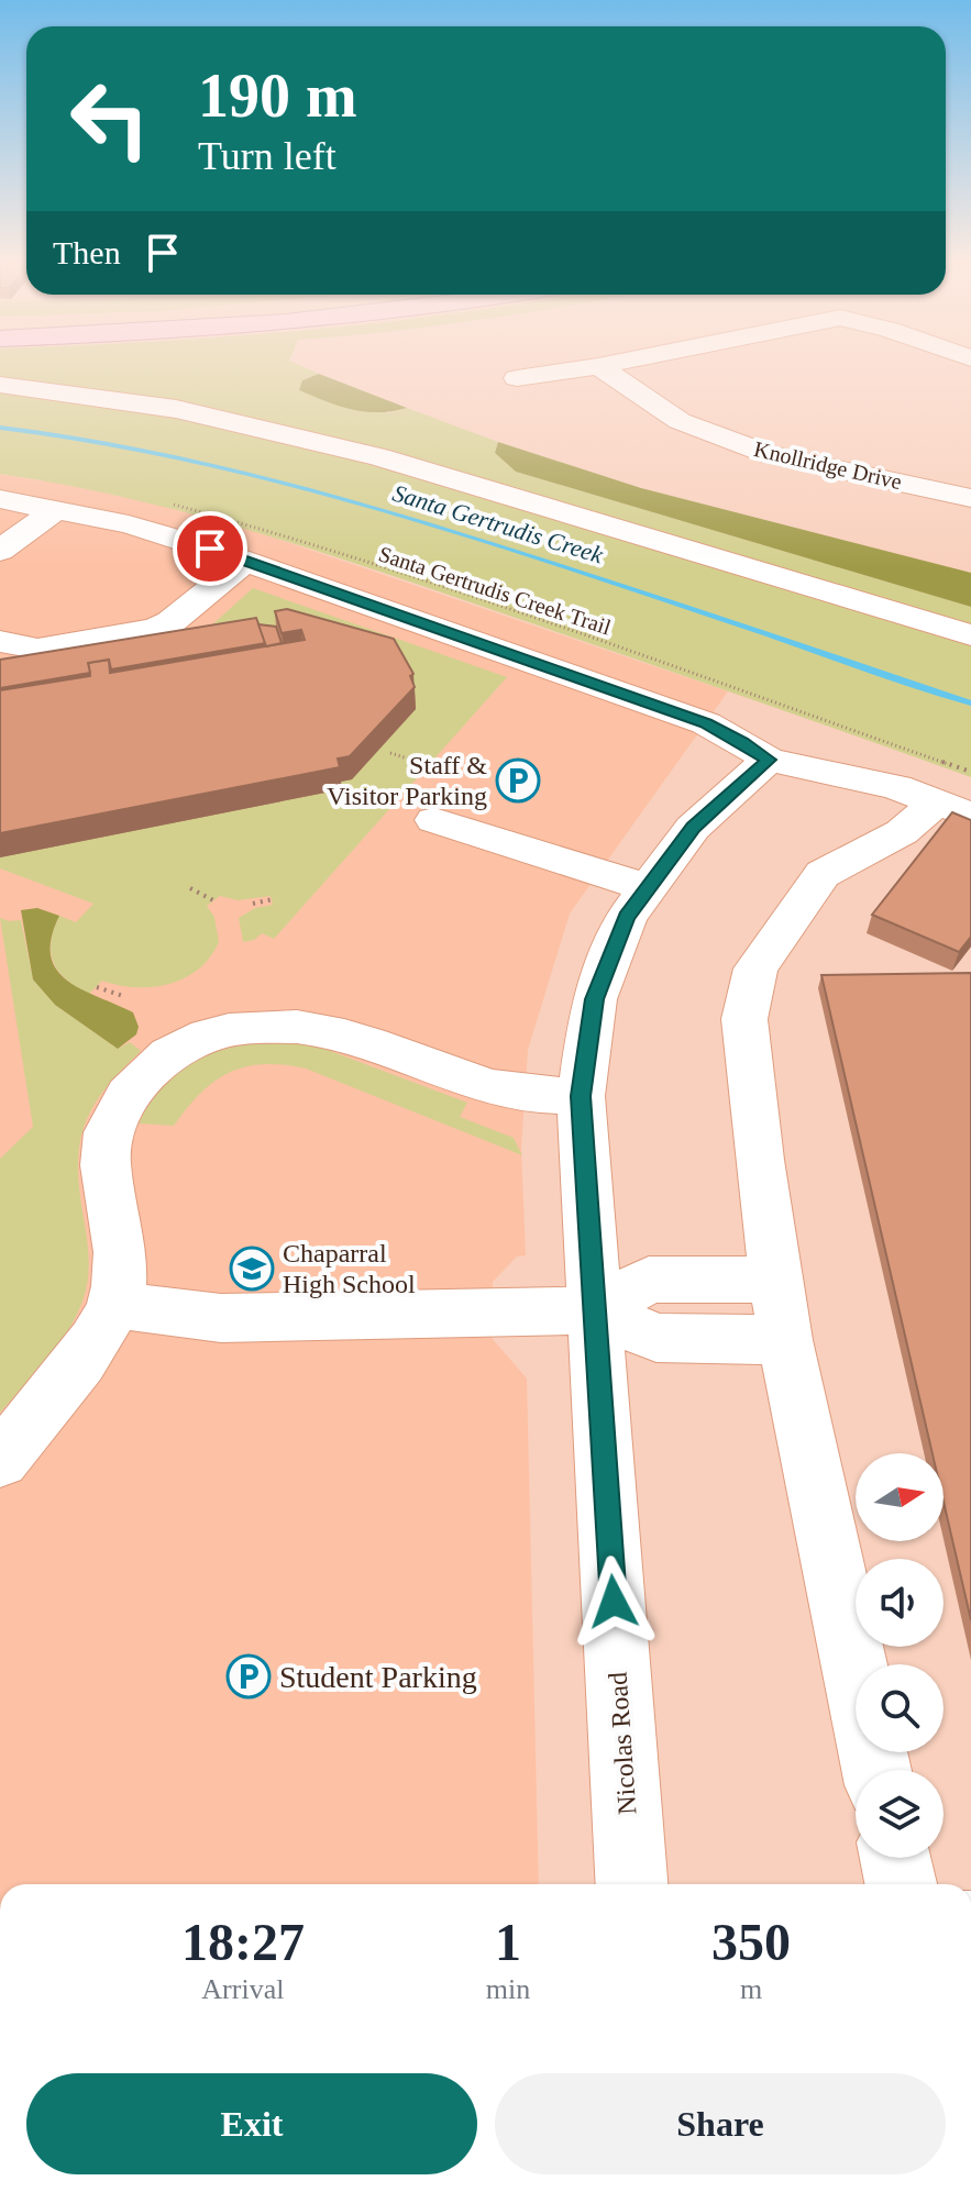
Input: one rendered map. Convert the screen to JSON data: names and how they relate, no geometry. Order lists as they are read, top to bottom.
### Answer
{
  "streets": {
    "street": ["Knollridge Drive", "Nicolas Road"],
    "path": ["Santa Gertrudis Creek Trail"]
  },
  "water": ["Santa Gertrudis Creek"],
  "places": {
    "parking": ["Staff & Visitor Parking", "Student Parking"],
    "school or university": ["Chaparral High School"]
  },
  "north": "right",
  "page": {
    "turn": ["190 m", "Turn left"],
    "then": "Then",
    "eta": [
      "18:27",
      "Arrival",
      "1",
      "min",
      "350",
      "m"
    ],
    "buttons": ["Exit", "Share"]
  }
}
